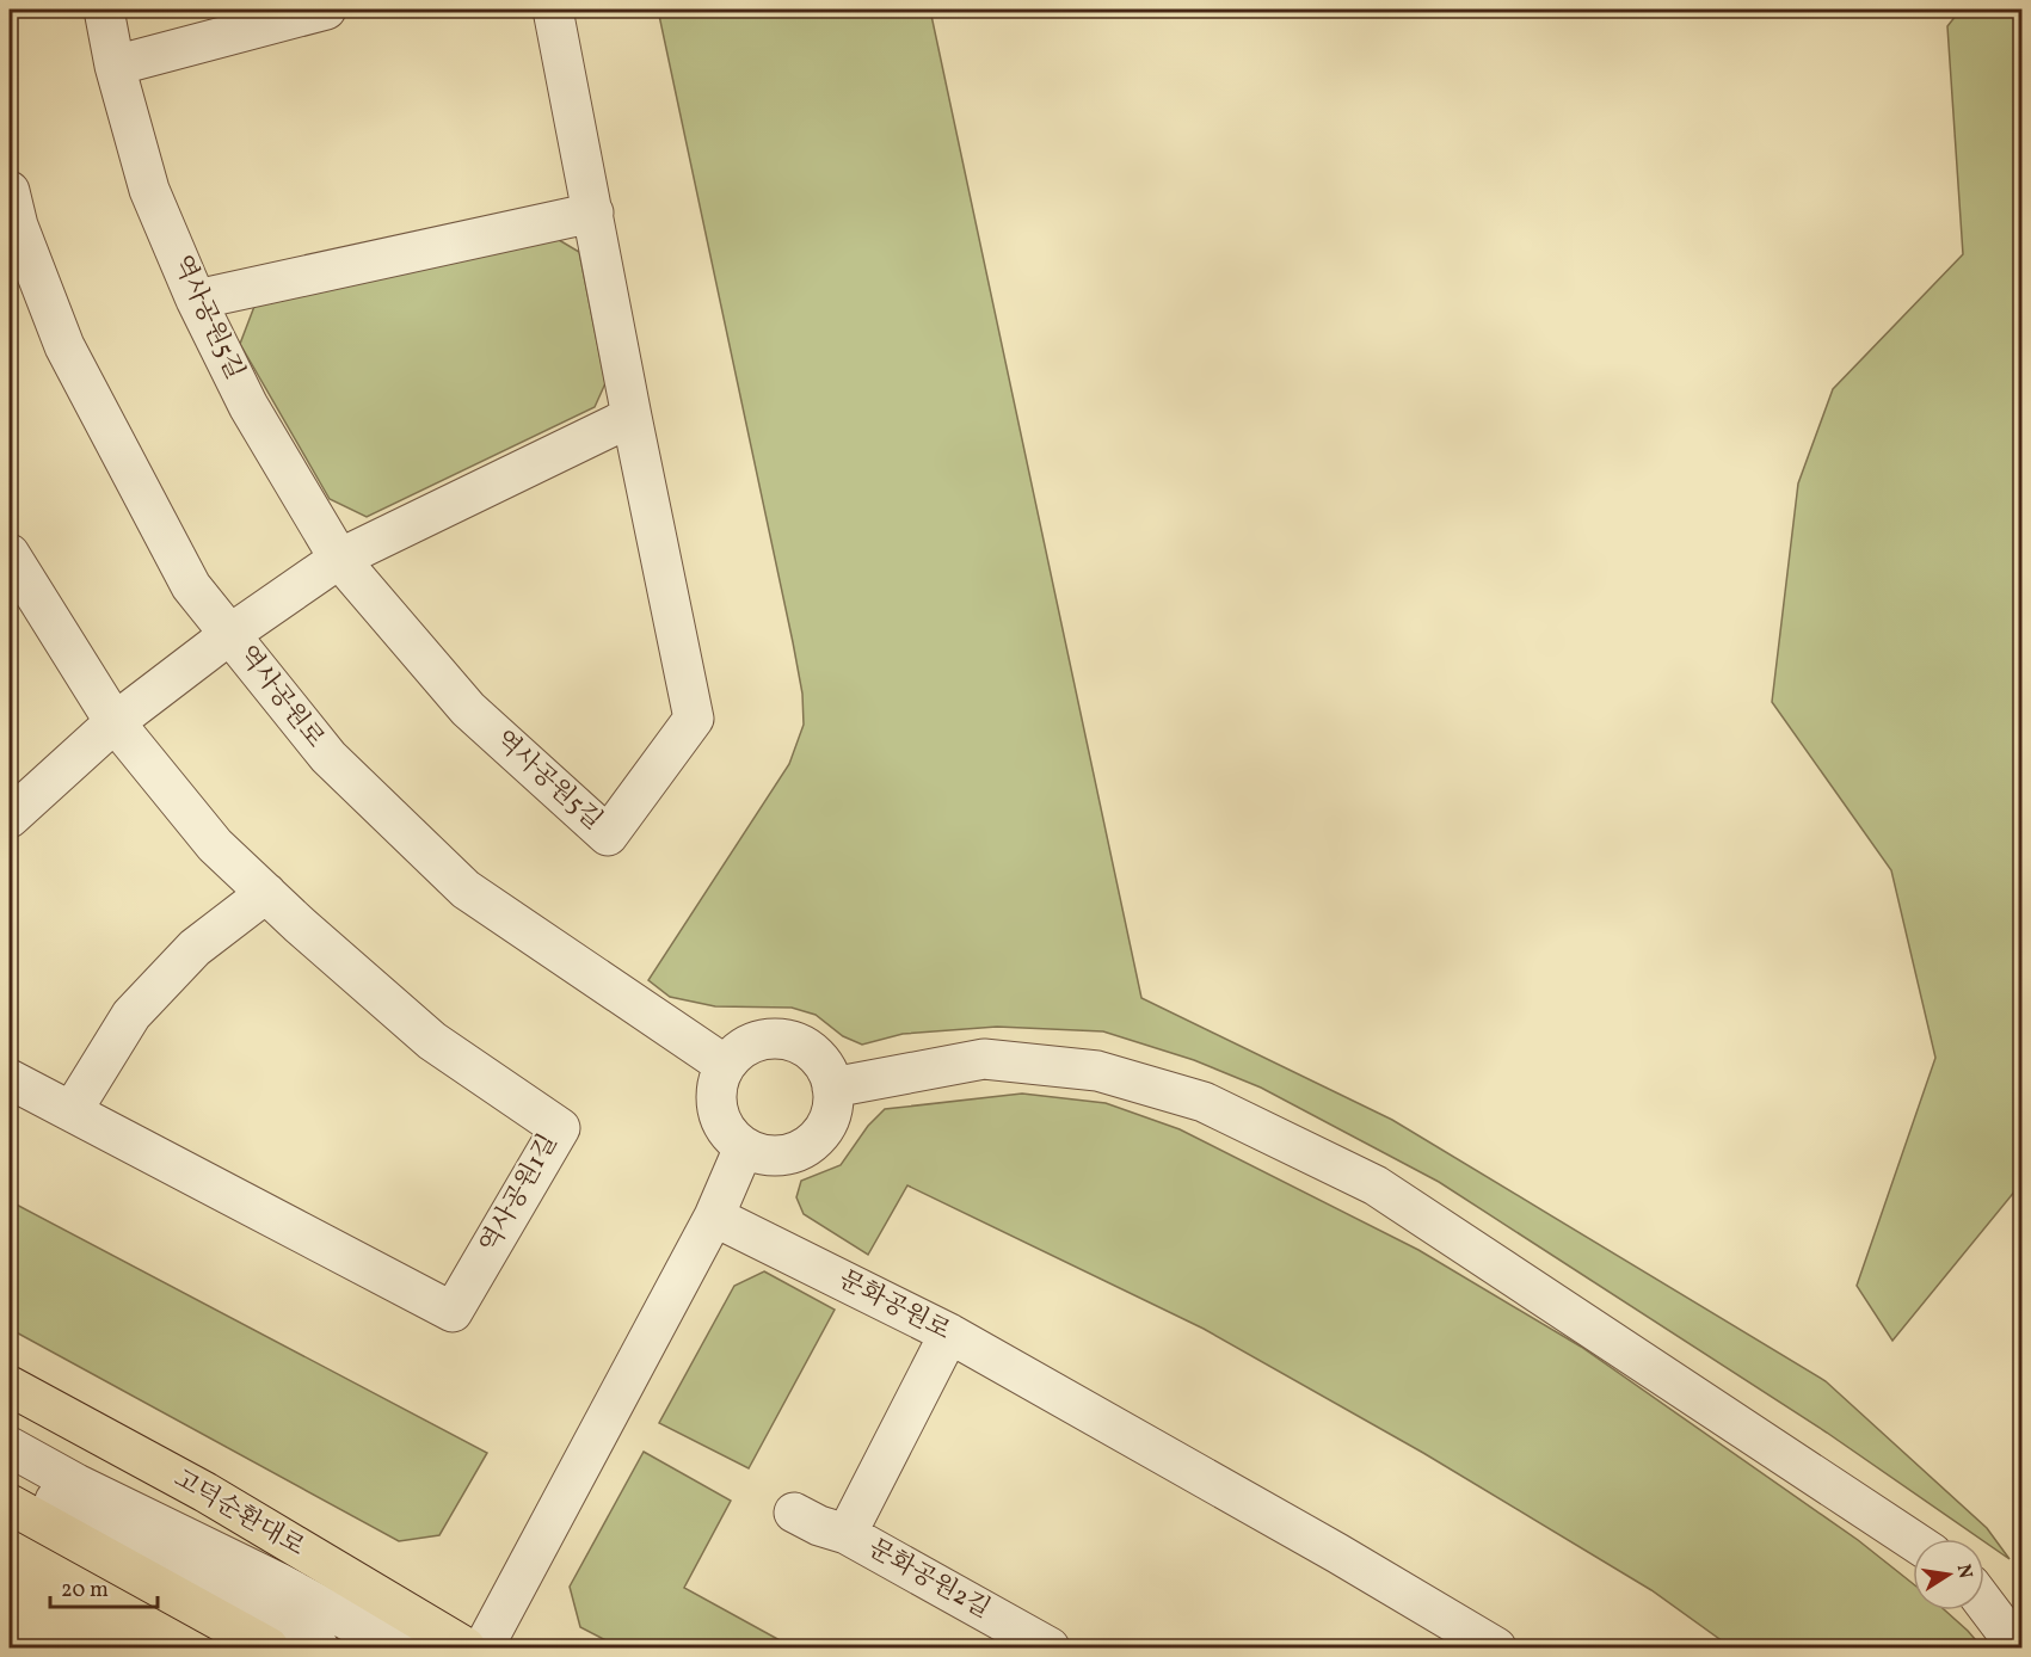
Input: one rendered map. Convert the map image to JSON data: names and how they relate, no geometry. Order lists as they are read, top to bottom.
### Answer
{
  "streets": {
    "main road": ["고덕순환대로"],
    "street": [
      "역사공원5길",
      "역사공원로",
      "역사공원1길",
      "문화공원로",
      "문화공원2길"
    ]
  },
  "crossings": [
    ["문화공원로", "문화공원2길"]
  ],
  "scale_bar": "20 m",
  "north": "right"
}
